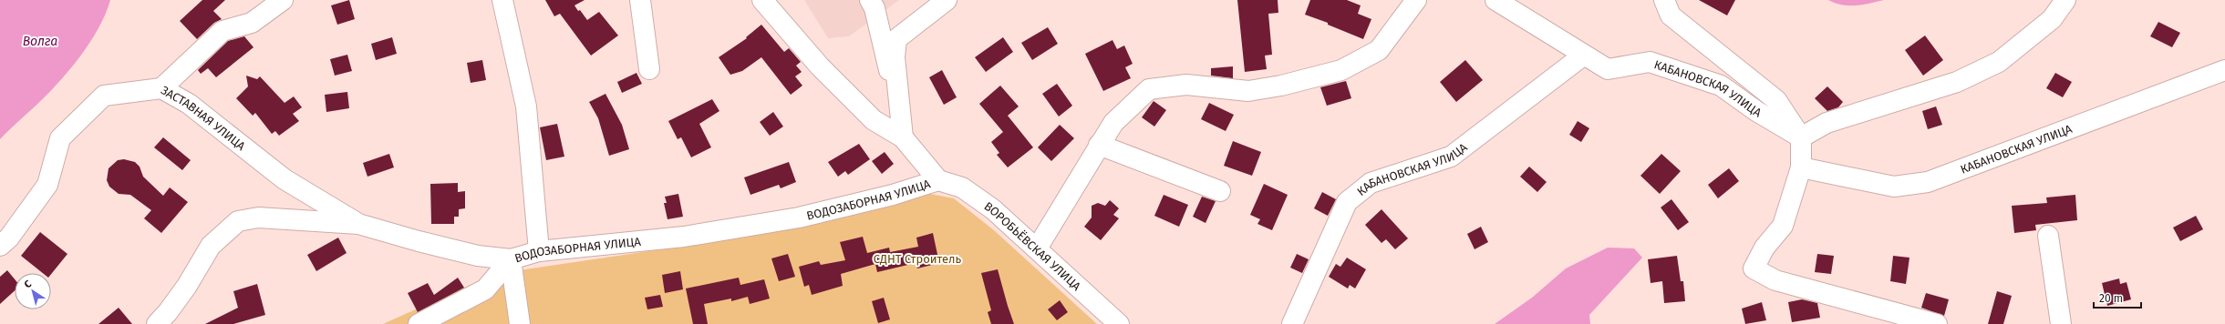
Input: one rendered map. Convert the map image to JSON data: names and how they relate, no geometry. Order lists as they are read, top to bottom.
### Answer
{
  "streets": {
    "street": [
      "КАБАНОВСКАЯ УЛИЦА",
      "ЗАСТАВНАЯ УЛИЦА",
      "ВОДОЗАБОРНАЯ УЛИЦА",
      "ВОРОБЬЁВСКАЯ УЛИЦА"
    ]
  },
  "crossings": [
    ["ЗАСТАВНАЯ УЛИЦА", "ВОДОЗАБОРНАЯ УЛИЦА"],
    ["ВОДОЗАБОРНАЯ УЛИЦА", "ВОРОБЬЁВСКАЯ УЛИЦА"]
  ],
  "water": ["Волга"],
  "parks": ["СДНТ Строитель"],
  "scale_bar": "20 m",
  "north": "top left"
}
